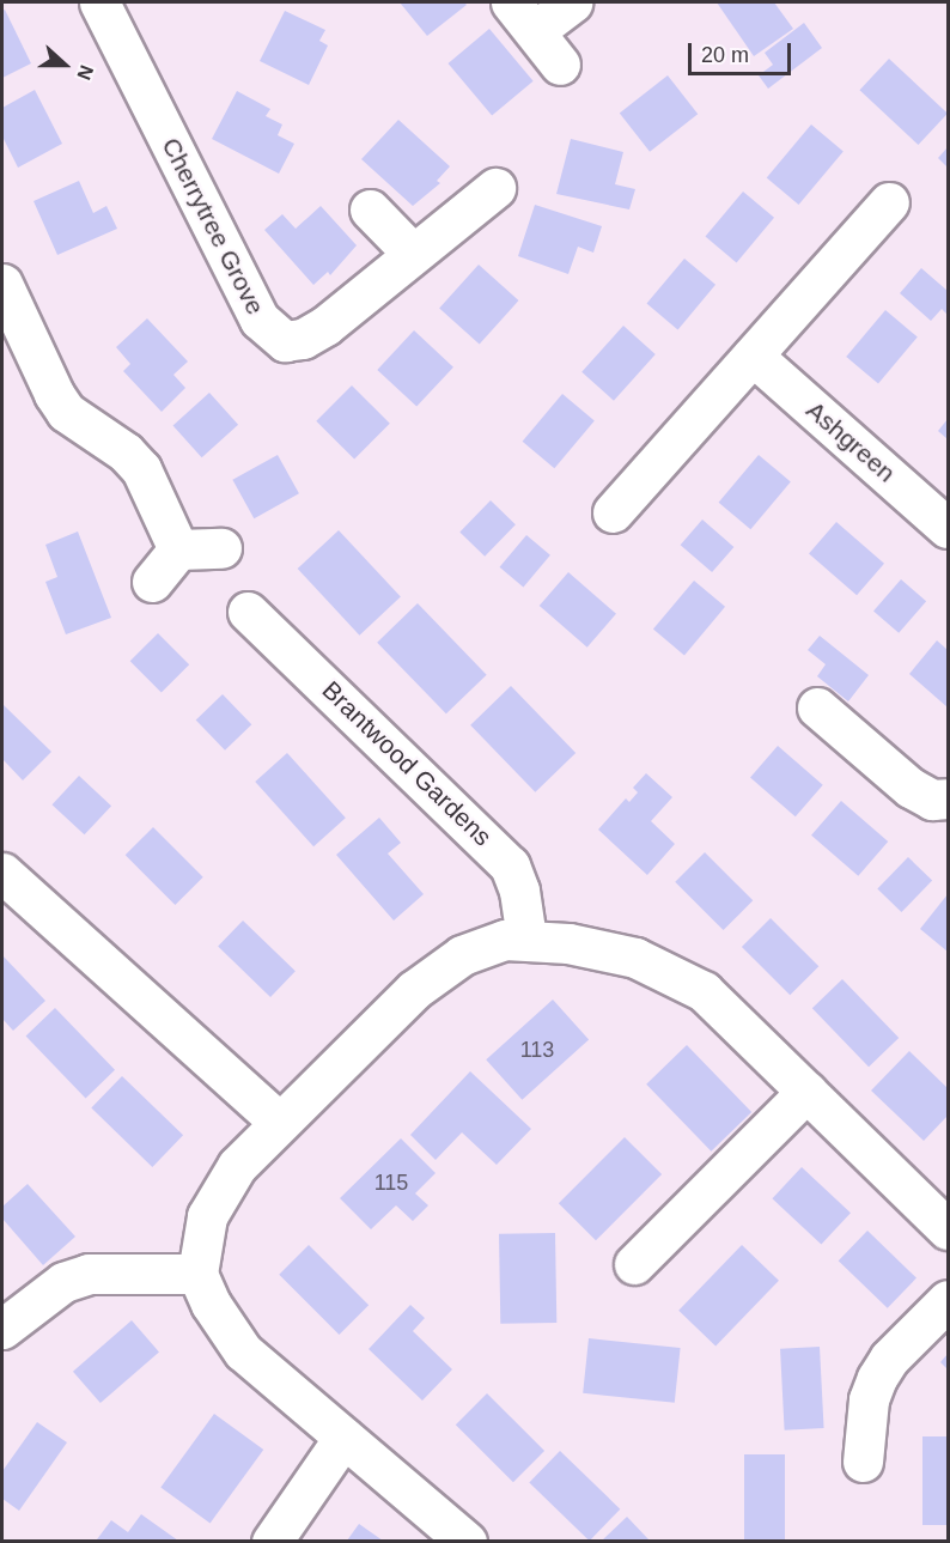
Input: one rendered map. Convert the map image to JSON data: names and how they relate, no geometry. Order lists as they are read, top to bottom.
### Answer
{
  "streets": {
    "street": ["Cherrytree Grove", "Ashgreen", "Brantwood Gardens"]
  },
  "house_numbers": ["113", "115"],
  "scale_bar": "20 m",
  "north": "right"
}
